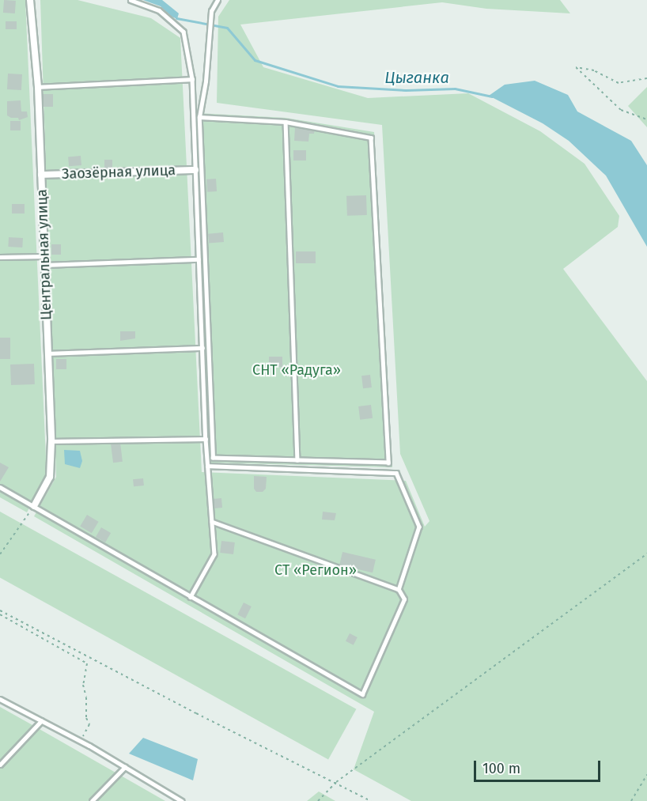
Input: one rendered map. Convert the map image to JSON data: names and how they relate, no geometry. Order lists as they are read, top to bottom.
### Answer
{
  "streets": {
    "street": ["Заозёрная улица", "Центральная улица"]
  },
  "crossings": [
    ["Заозёрная улица", "Центральная улица"]
  ],
  "water": ["Цыганка"],
  "parks": ["СНТ «Радуга»", "СТ «Регион»"],
  "scale_bar": "100 m"
}
